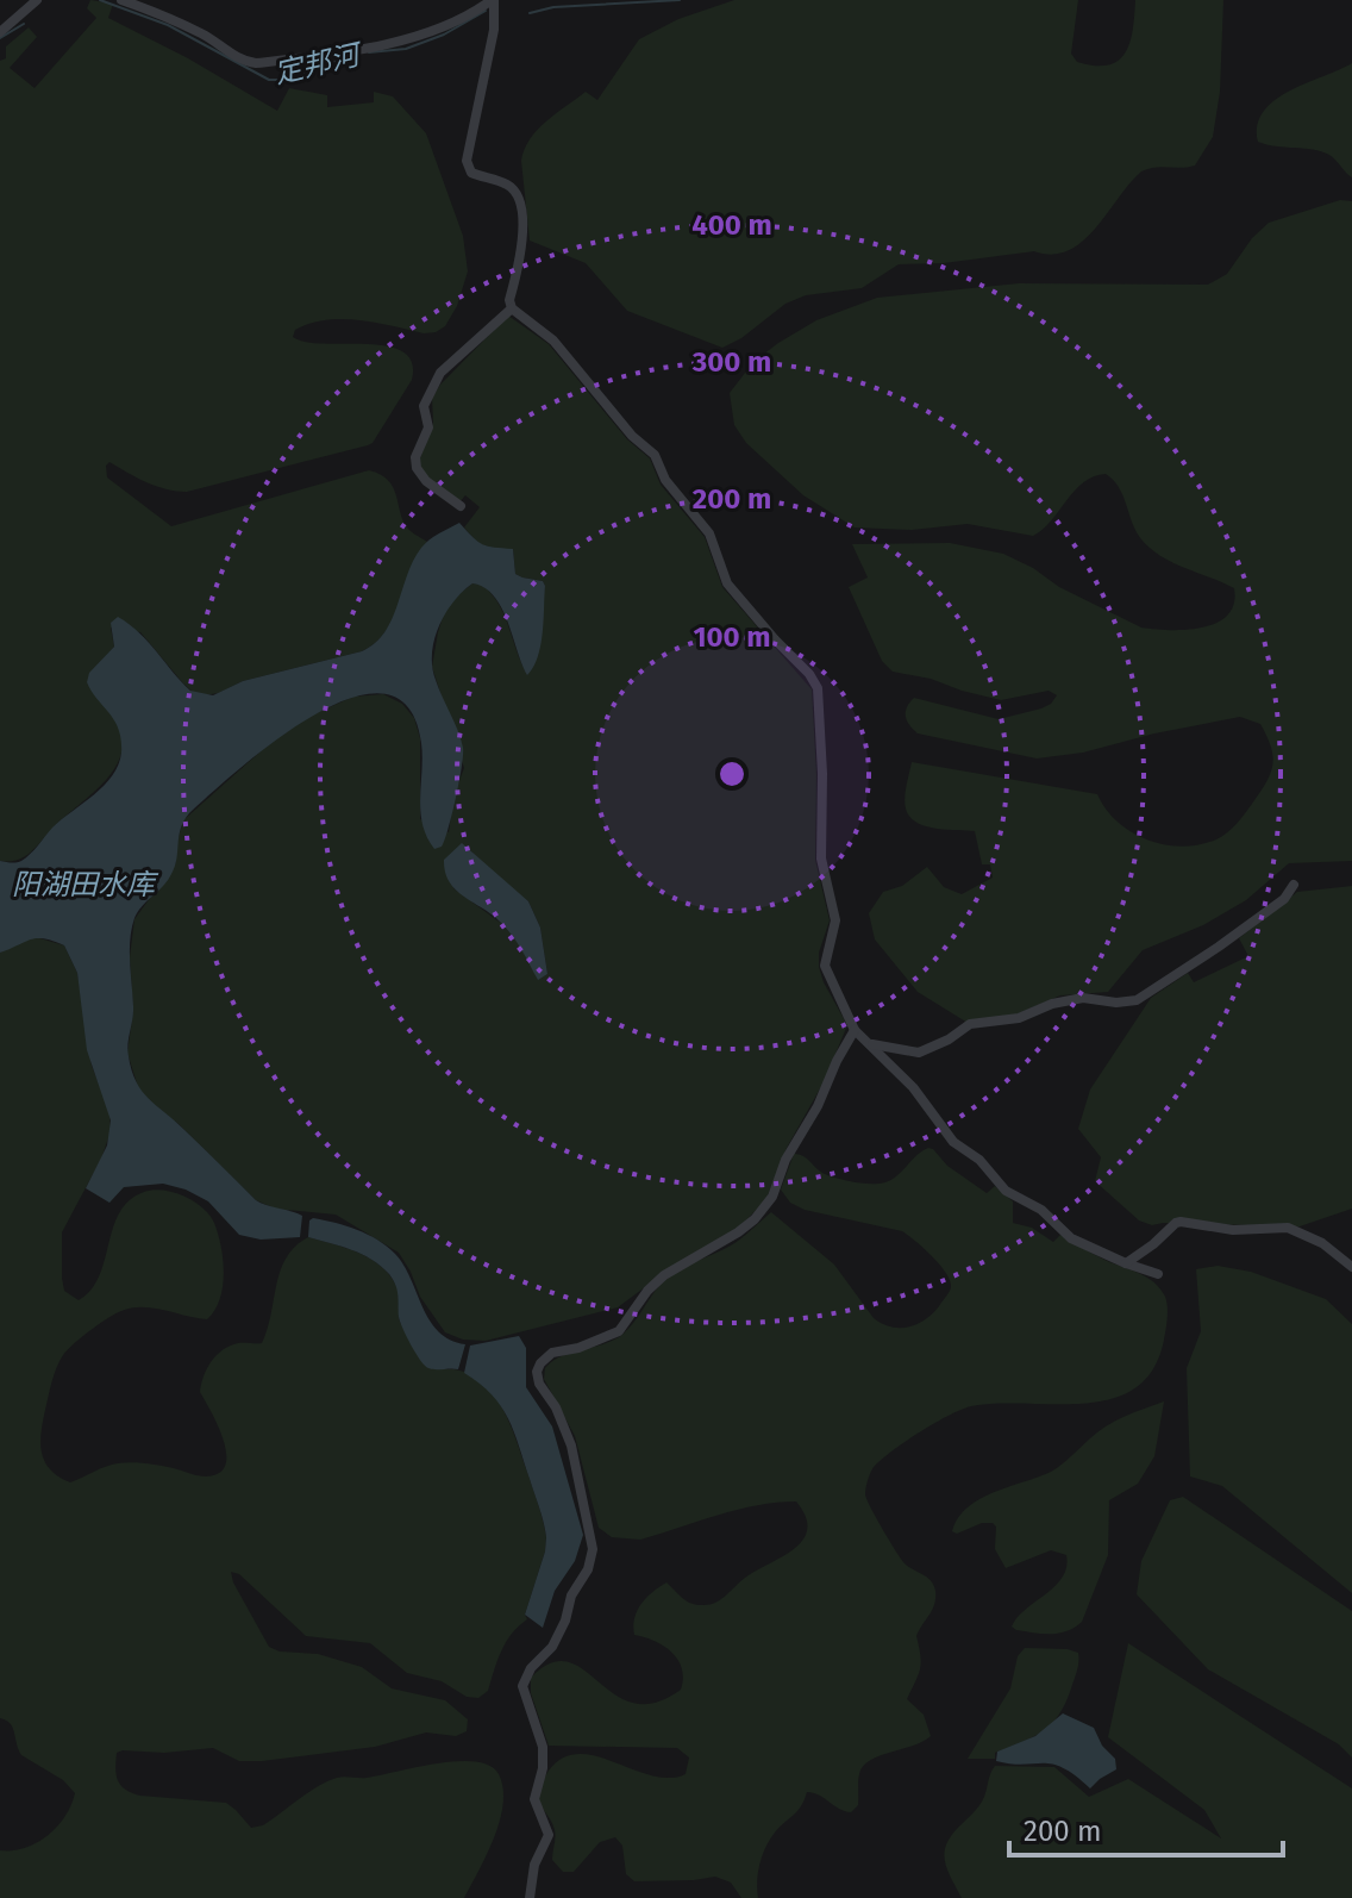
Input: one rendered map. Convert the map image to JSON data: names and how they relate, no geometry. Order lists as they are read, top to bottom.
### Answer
{
  "water": ["定邦河", "阳湖田水库"],
  "scale_bar": "200 m",
  "rings": [
    "400 m",
    "300 m",
    "200 m",
    "100 m"
  ]
}
